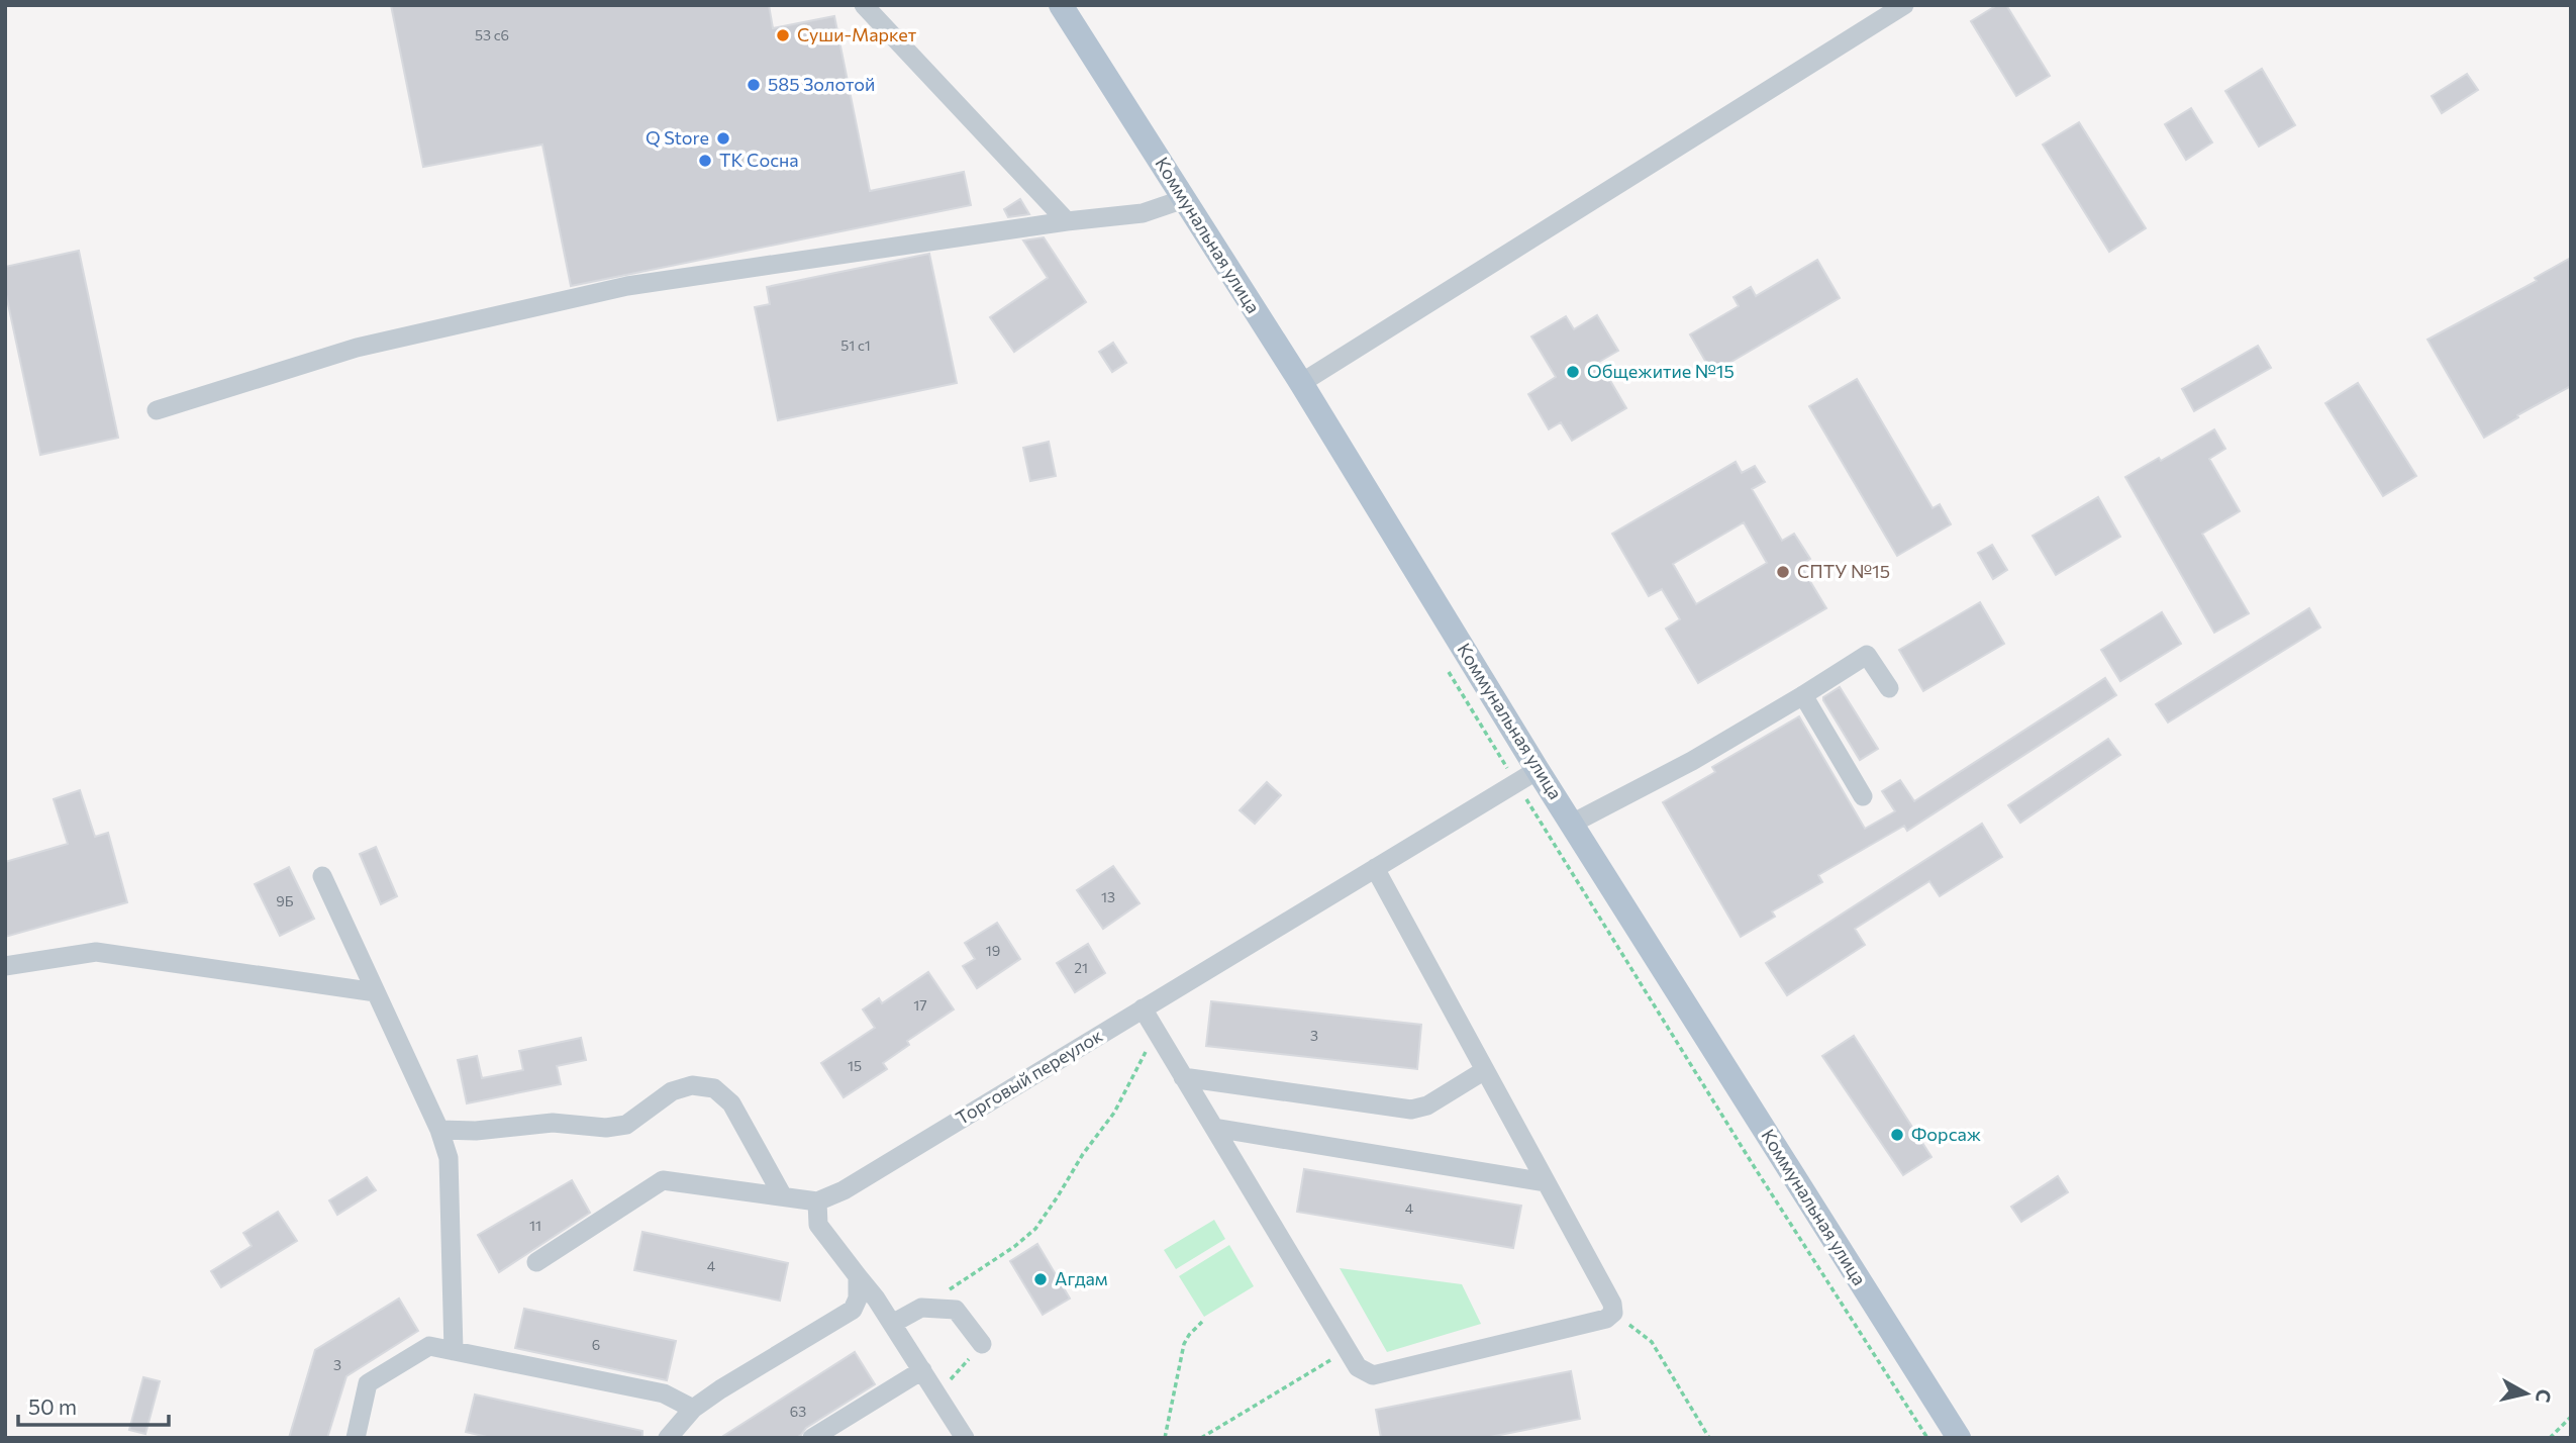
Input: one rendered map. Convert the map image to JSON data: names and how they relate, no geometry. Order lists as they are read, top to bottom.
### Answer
{
  "streets": {
    "main road": ["Коммунальная улица"],
    "street": ["Торговый переулок"]
  },
  "crossings": [
    ["Коммунальная улица", "Торговый переулок"]
  ],
  "places": [
    "Суши-Маркет",
    "585 Золотой",
    "Q Store",
    "ТК Сосна",
    "Общежитие №15",
    "СПТУ №15",
    "Форсаж",
    "Агдам"
  ],
  "house_numbers": [
    "53 с6",
    "51 с1",
    "13",
    "9Б",
    "19",
    "21",
    "17",
    "3",
    "15",
    "4",
    "11",
    "4",
    "6",
    "3",
    "63"
  ],
  "scale_bar": "50 m",
  "north": "right"
}
